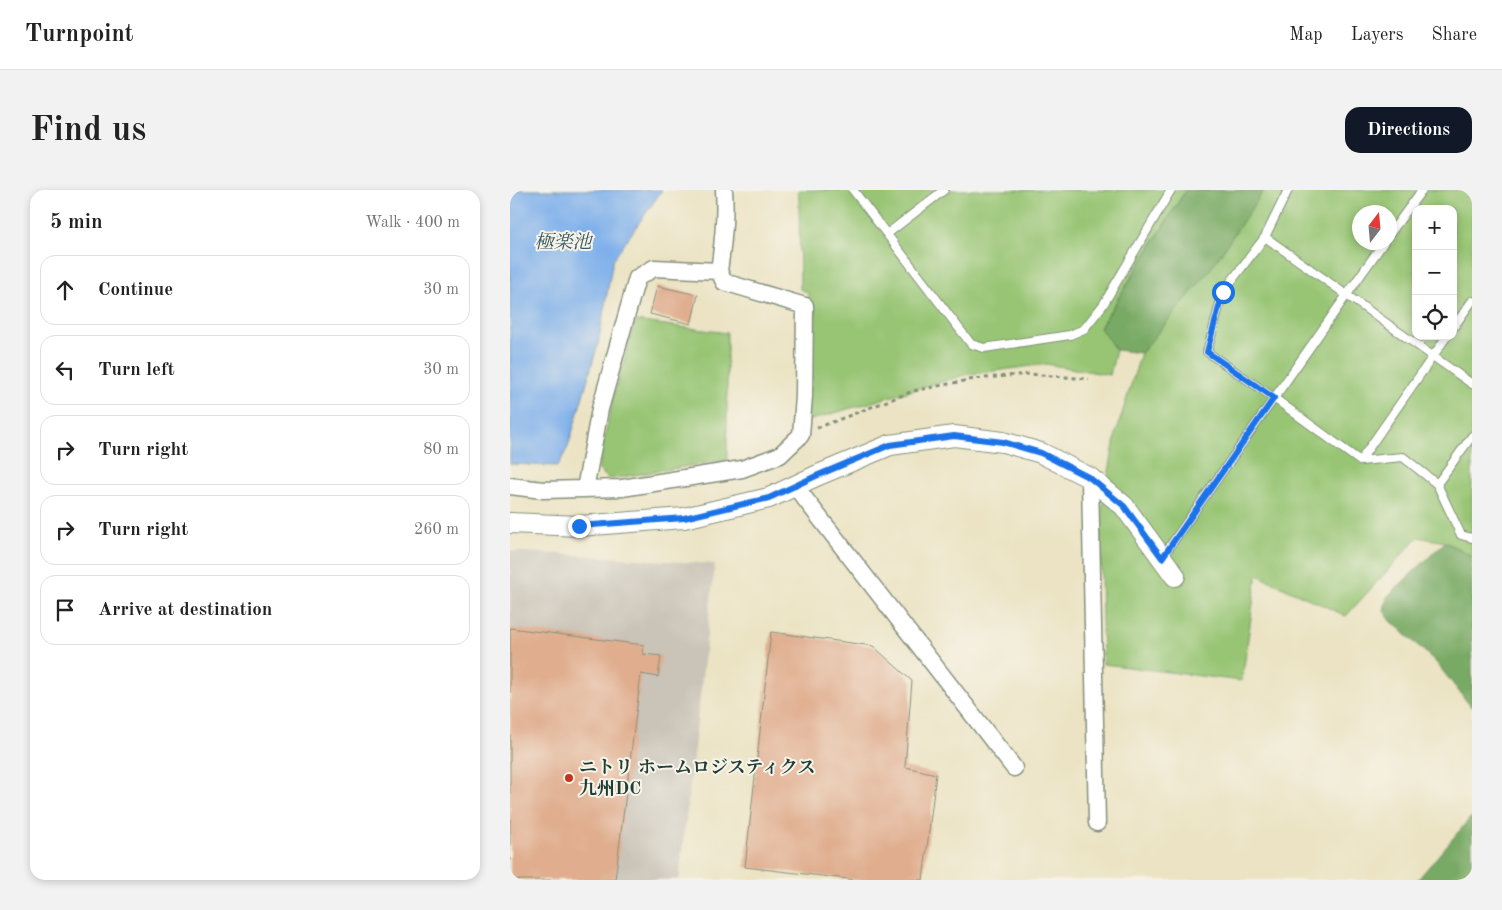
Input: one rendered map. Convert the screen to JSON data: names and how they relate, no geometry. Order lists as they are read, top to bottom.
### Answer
{
  "water": ["極楽池"],
  "places": ["ニトリ ホームロジスティクス 九州DC"],
  "north": "top",
  "page": {
    "header": "Turnpoint",
    "nav": ["Map", "Layers", "Share"],
    "buttons": "Directions",
    "title": "Find us",
    "heading": ["5 min", "Walk · 400 m"],
    "map_buttons": ["+", "−"],
    "list": [
      ["Continue", "30 m"],
      ["Turn left", "30 m"],
      ["Turn right", "80 m"],
      ["Turn right", "260 m"],
      "Arrive at destination"
    ]
  }
}
